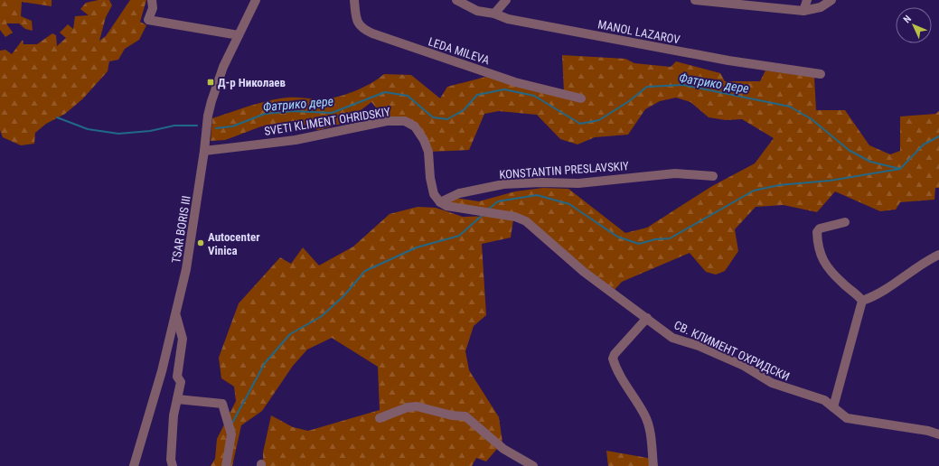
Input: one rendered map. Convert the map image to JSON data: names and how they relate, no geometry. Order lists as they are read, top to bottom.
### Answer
{
  "streets": {
    "street": [
      "MANOL LAZAROV",
      "LEDA MILEVA",
      "SVETI KLIMENT OHRIDSKIY",
      "KONSTANTIN PRESLAVSKIY",
      "TSAR BORIS III",
      "СВ. КЛИМЕНТ ОХРИДСКИ"
    ]
  },
  "crossings": [
    ["SVETI KLIMENT OHRIDSKIY", "KONSTANTIN PRESLAVSKIY"],
    ["SVETI KLIMENT OHRIDSKIY", "TSAR BORIS III"],
    ["SVETI KLIMENT OHRIDSKIY", "СВ. КЛИМЕНТ ОХРИДСКИ"],
    ["KONSTANTIN PRESLAVSKIY", "СВ. КЛИМЕНТ ОХРИДСКИ"]
  ],
  "water": ["Фатрико дере"],
  "places": {
    "transit": ["Д-р Николаев"],
    "other": ["Autocenter Vinica"]
  },
  "north": "top left"
}
